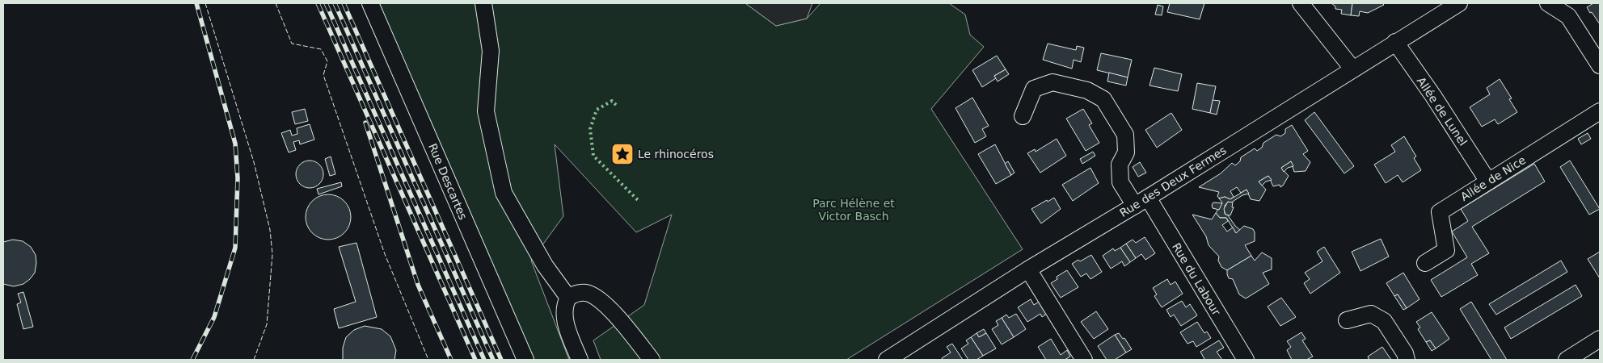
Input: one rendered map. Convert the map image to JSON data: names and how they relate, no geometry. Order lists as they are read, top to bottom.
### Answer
{
  "streets": {
    "street": [
      "Allée de Lunel",
      "Allée de Nice",
      "Rue Descartes",
      "Rue des Deux Fermes",
      "Rue du Labour"
    ]
  },
  "crossings": [
    ["Allée de Lunel", "Allée de Nice"],
    ["Allée de Lunel", "Rue des Deux Fermes"],
    ["Rue des Deux Fermes", "Rue du Labour"]
  ],
  "parks": ["Parc Hélène et Victor Basch"],
  "places": {
    "place": ["Le rhinocéros"]
  }
}
